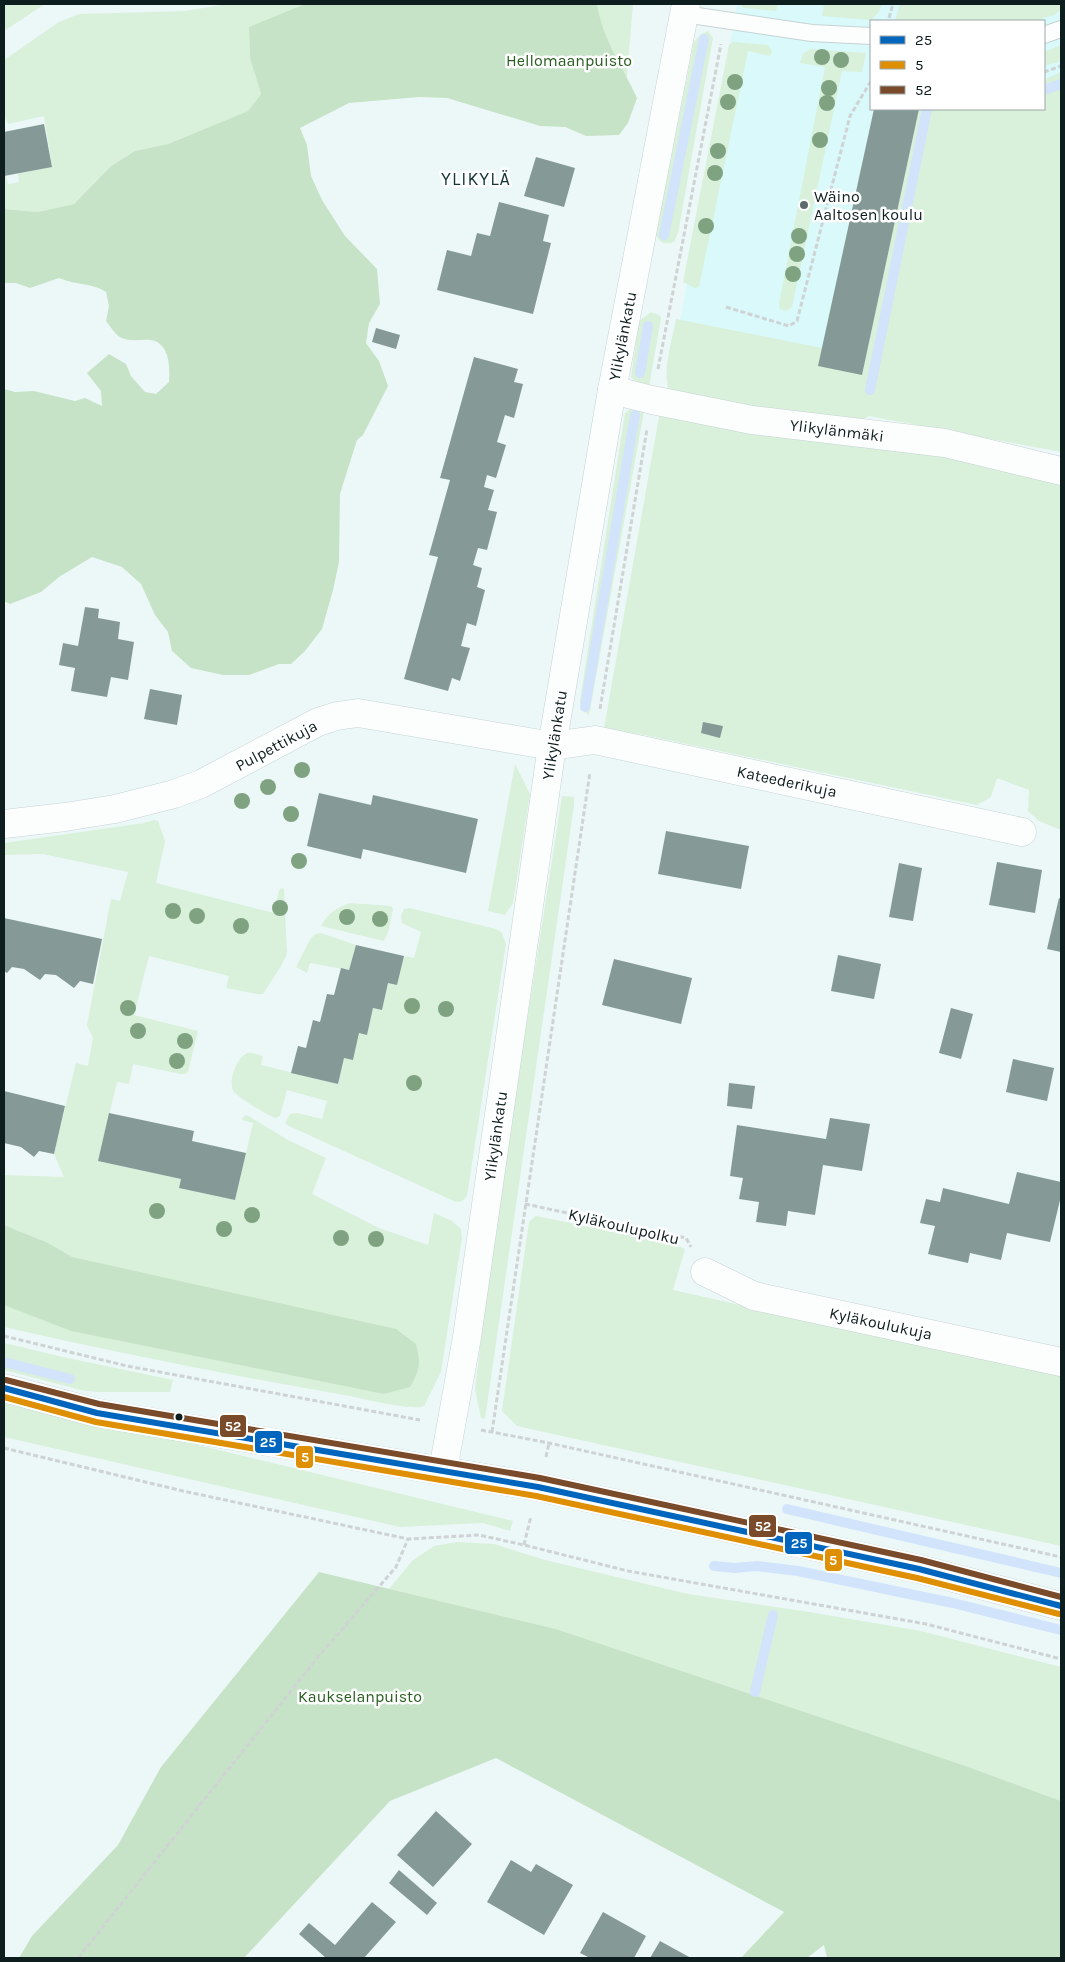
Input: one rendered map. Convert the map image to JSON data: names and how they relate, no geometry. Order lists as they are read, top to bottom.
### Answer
{
  "streets": {
    "street": [
      "Ylikylänkatu",
      "Ylikylänmäki",
      "Pulpettikuja",
      "Kateederikuja",
      "Kyläkoulukuja"
    ],
    "path": ["Kyläkoulupolku"]
  },
  "crossings": [
    ["Ylikylänkatu", "Ylikylänmäki"],
    ["Ylikylänkatu", "Pulpettikuja"],
    ["Ylikylänkatu", "Kateederikuja"],
    ["Pulpettikuja", "Kateederikuja"],
    ["Kyläkoulupolku", "Kyläkoulukuja"]
  ],
  "districts": ["YLIKYLÄ"],
  "parks": ["Hellomaanpuisto", "Kaukselanpuisto"],
  "places": ["Wäino Aaltosen koulu"],
  "lines": ["transit line 52", "transit line 25", "transit line 5"],
  "legend": ["25", "5", "52"]
}
